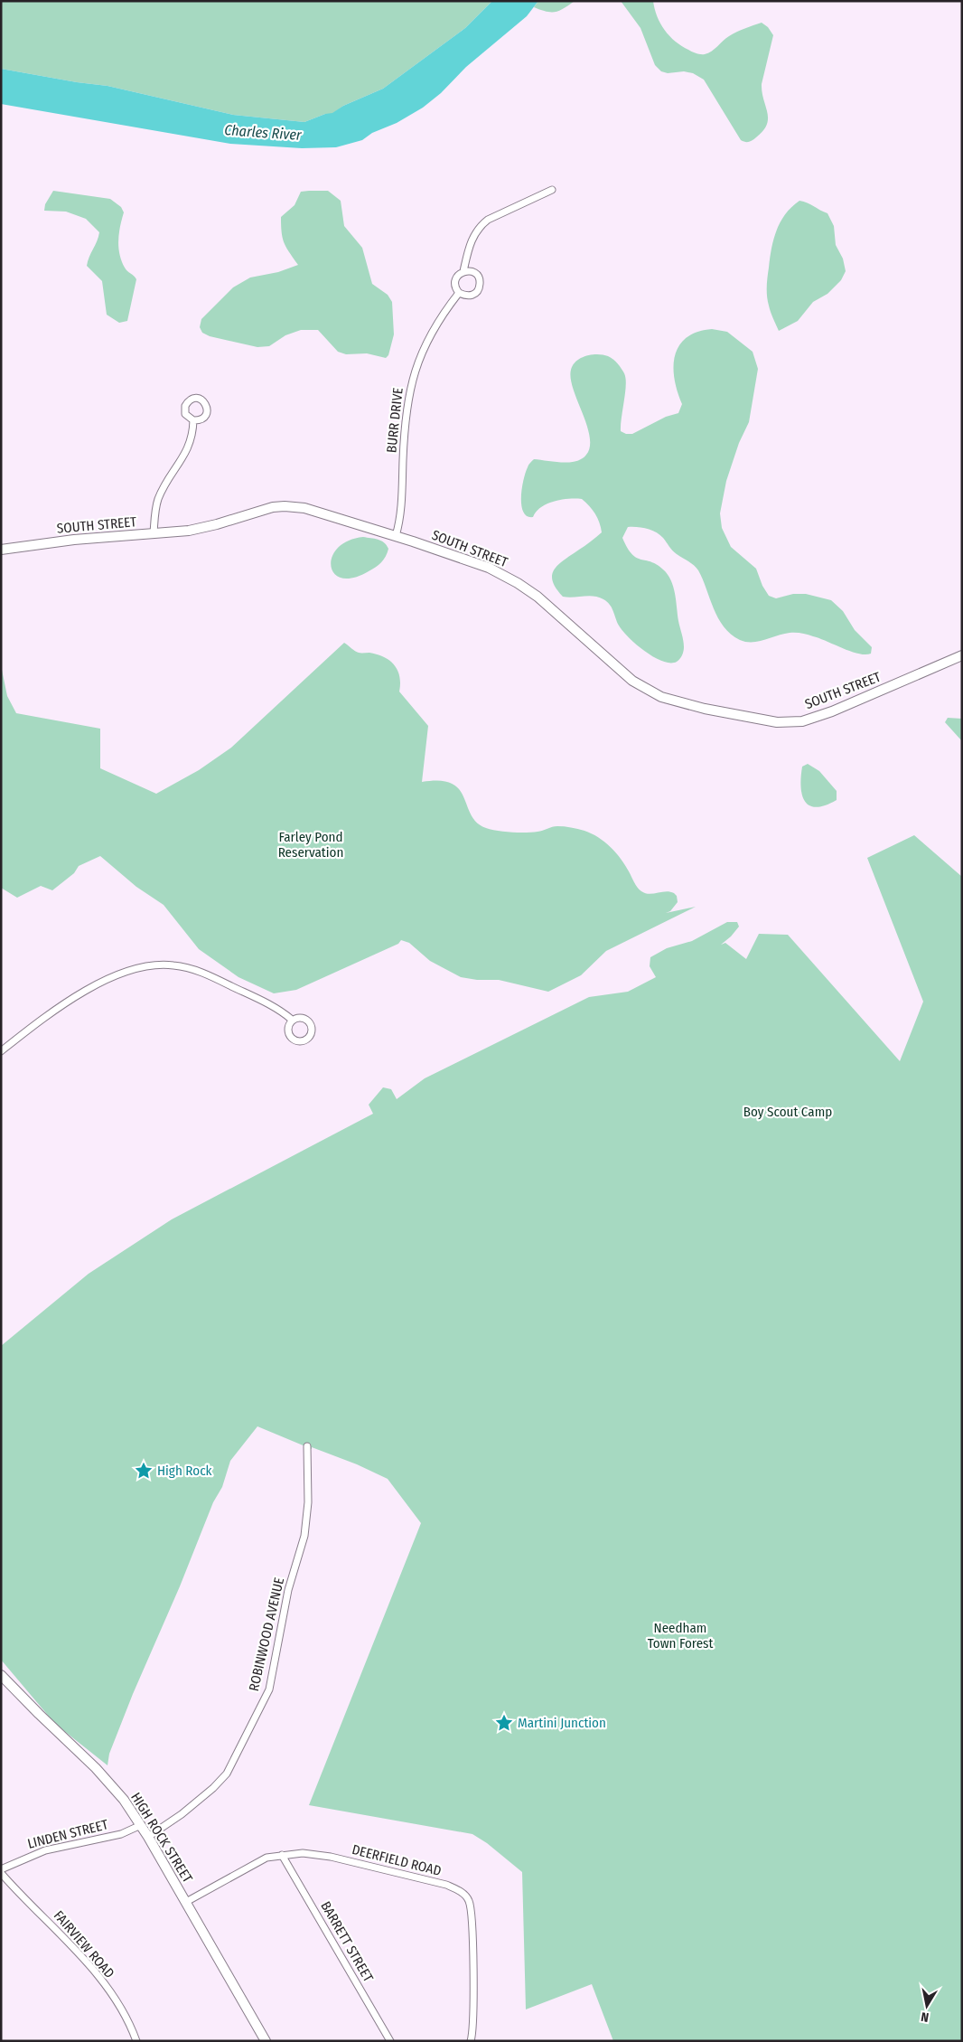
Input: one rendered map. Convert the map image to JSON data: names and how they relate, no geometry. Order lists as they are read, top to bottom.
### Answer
{
  "streets": {
    "street": [
      "BURR DRIVE",
      "SOUTH STREET",
      "ROBINWOOD AVENUE",
      "LINDEN STREET",
      "HIGH ROCK STREET",
      "DEERFIELD ROAD",
      "BARRETT STREET",
      "FAIRVIEW ROAD"
    ]
  },
  "crossings": [
    ["BURR DRIVE", "SOUTH STREET"],
    ["ROBINWOOD AVENUE", "HIGH ROCK STREET"],
    ["LINDEN STREET", "HIGH ROCK STREET"],
    ["HIGH ROCK STREET", "DEERFIELD ROAD"],
    ["DEERFIELD ROAD", "BARRETT STREET"]
  ],
  "water": ["Charles River"],
  "parks": ["Farley Pond Reservation", "Boy Scout Camp", "Needham Town Forest"],
  "places": {
    "place": ["High Rock", "Martini Junction"]
  },
  "north": "bottom"
}
